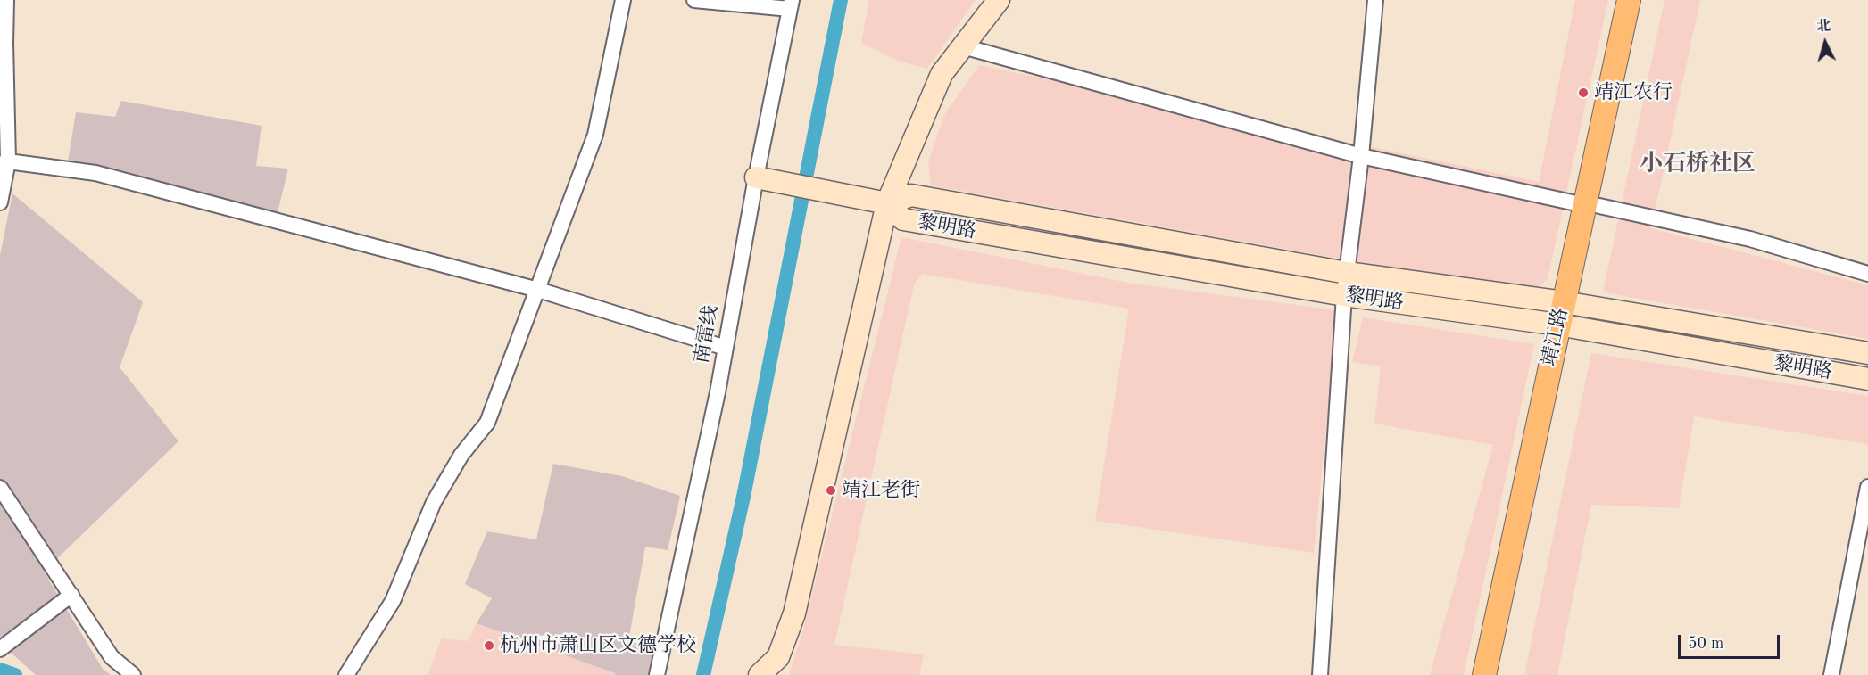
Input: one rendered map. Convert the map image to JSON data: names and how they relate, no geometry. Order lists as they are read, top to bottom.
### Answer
{
  "streets": {
    "main road": ["黎明路", "靖江路"],
    "street": ["南雷线"]
  },
  "crossings": [
    ["黎明路", "靖江路"]
  ],
  "districts": ["小石桥社区"],
  "places": ["靖江农行", "靖江老街", "杭州市萧山区文德学校"],
  "scale_bar": "50 m",
  "north": "top"
}
